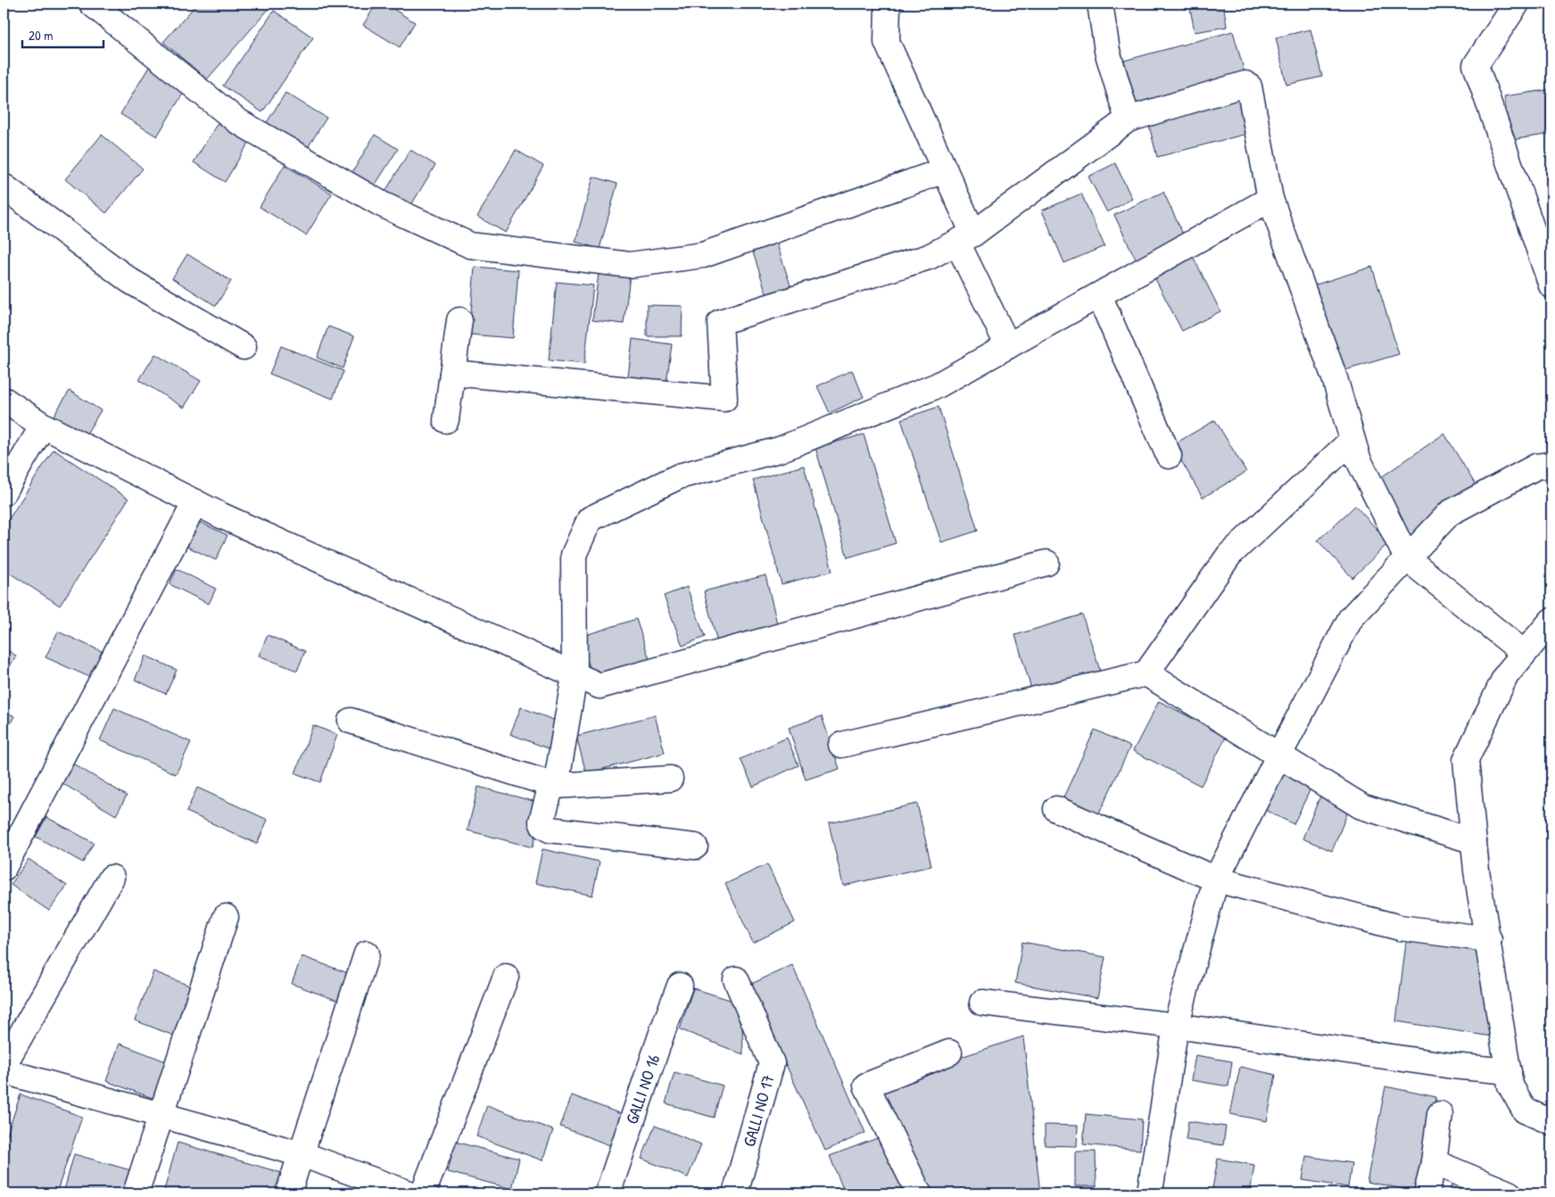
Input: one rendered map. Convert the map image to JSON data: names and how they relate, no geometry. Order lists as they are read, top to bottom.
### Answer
{
  "streets": {
    "street": ["GALLI NO 16", "GALLI NO 17"]
  },
  "scale_bar": "20 m"
}
